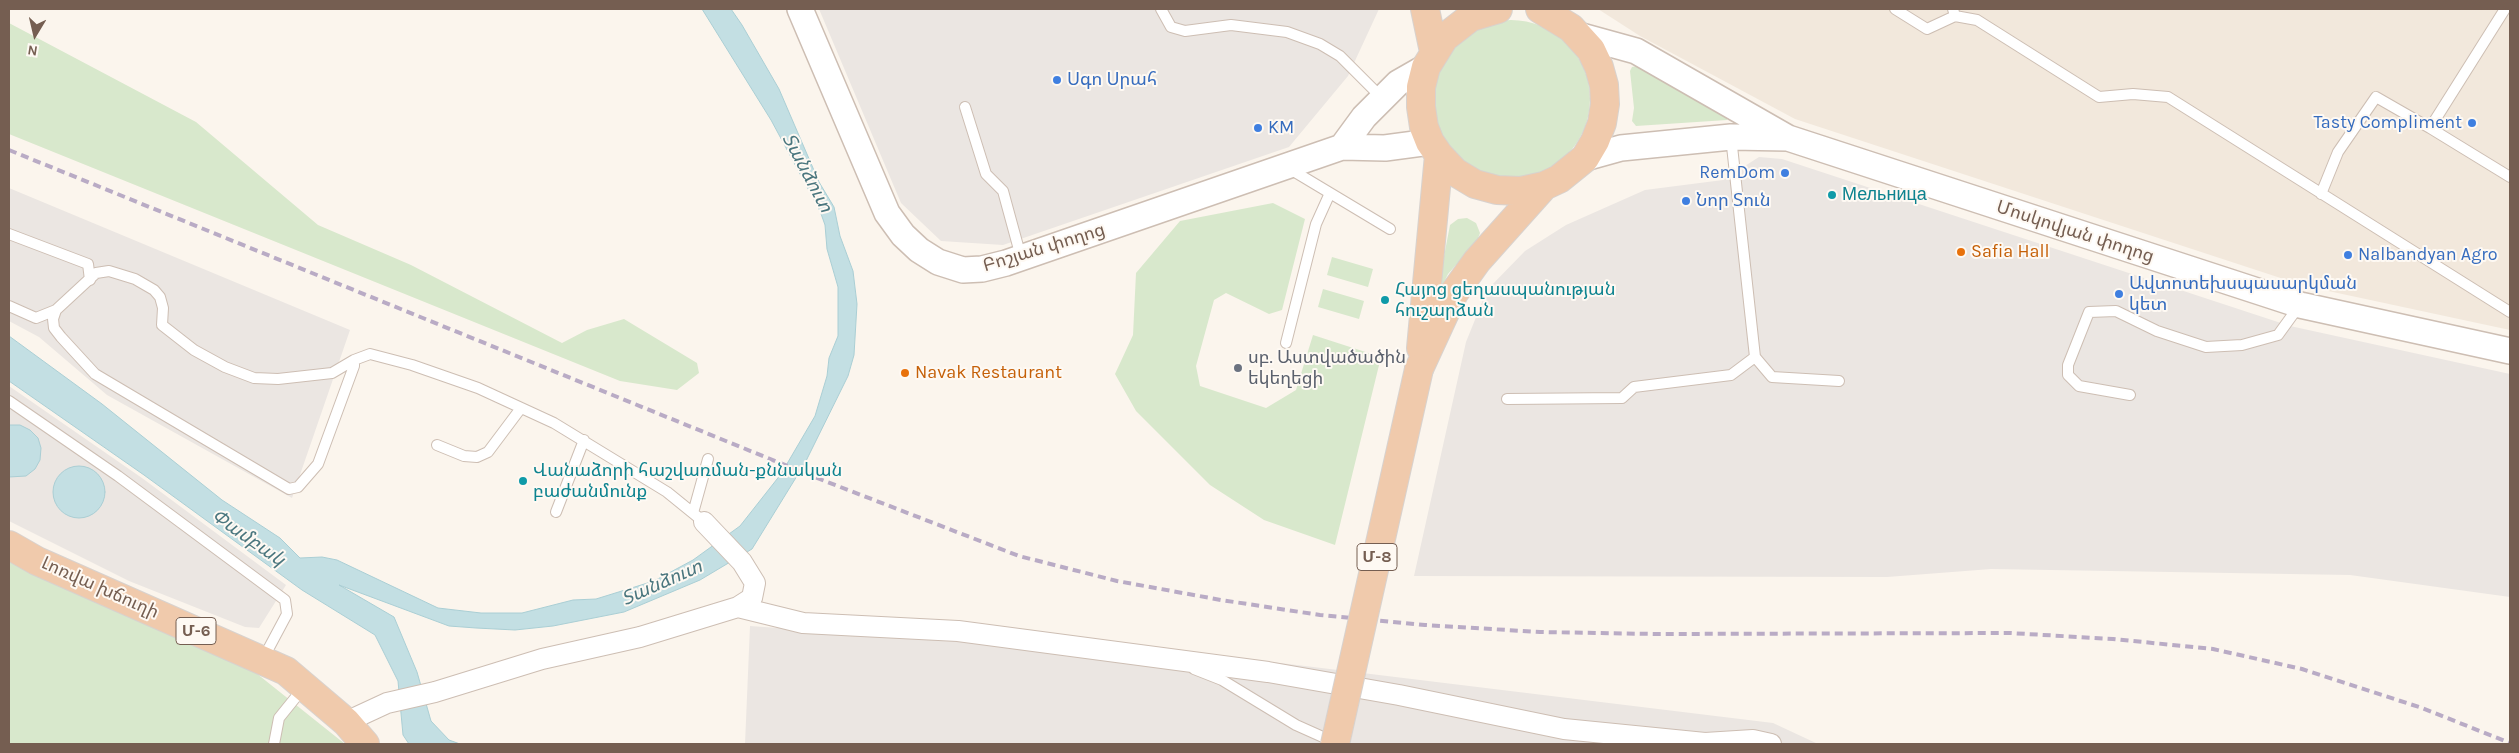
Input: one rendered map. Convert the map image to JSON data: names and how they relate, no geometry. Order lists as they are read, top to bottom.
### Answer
{
  "streets": {
    "highway": ["Մ-8", "Լոռվա խճուղի", "Մ-6"],
    "street": ["Մոսկովյան փողոց", "Բոշյան փողոց"]
  },
  "crossings": [
    ["Բոշյան փողոց", "Մ-8"]
  ],
  "water": ["Տանձուտ", "Փամբակ"],
  "places": [
    "Սգո Սրահ",
    "Tasty Compliment",
    "KM",
    "RemDom",
    "Мельница",
    "Նոր Տուն",
    "Safia Hall",
    "Nalbandyan Agro",
    "Ավտոտեխսպասարկման կետ",
    "Հայոց ցեղասպանության հուշարձան",
    "սբ. Աստվածածին եկեղեցի",
    "Navak Restaurant",
    "Վանաձորի հաշվառման-քննական բաժանմունք"
  ],
  "north": "bottom"
}
